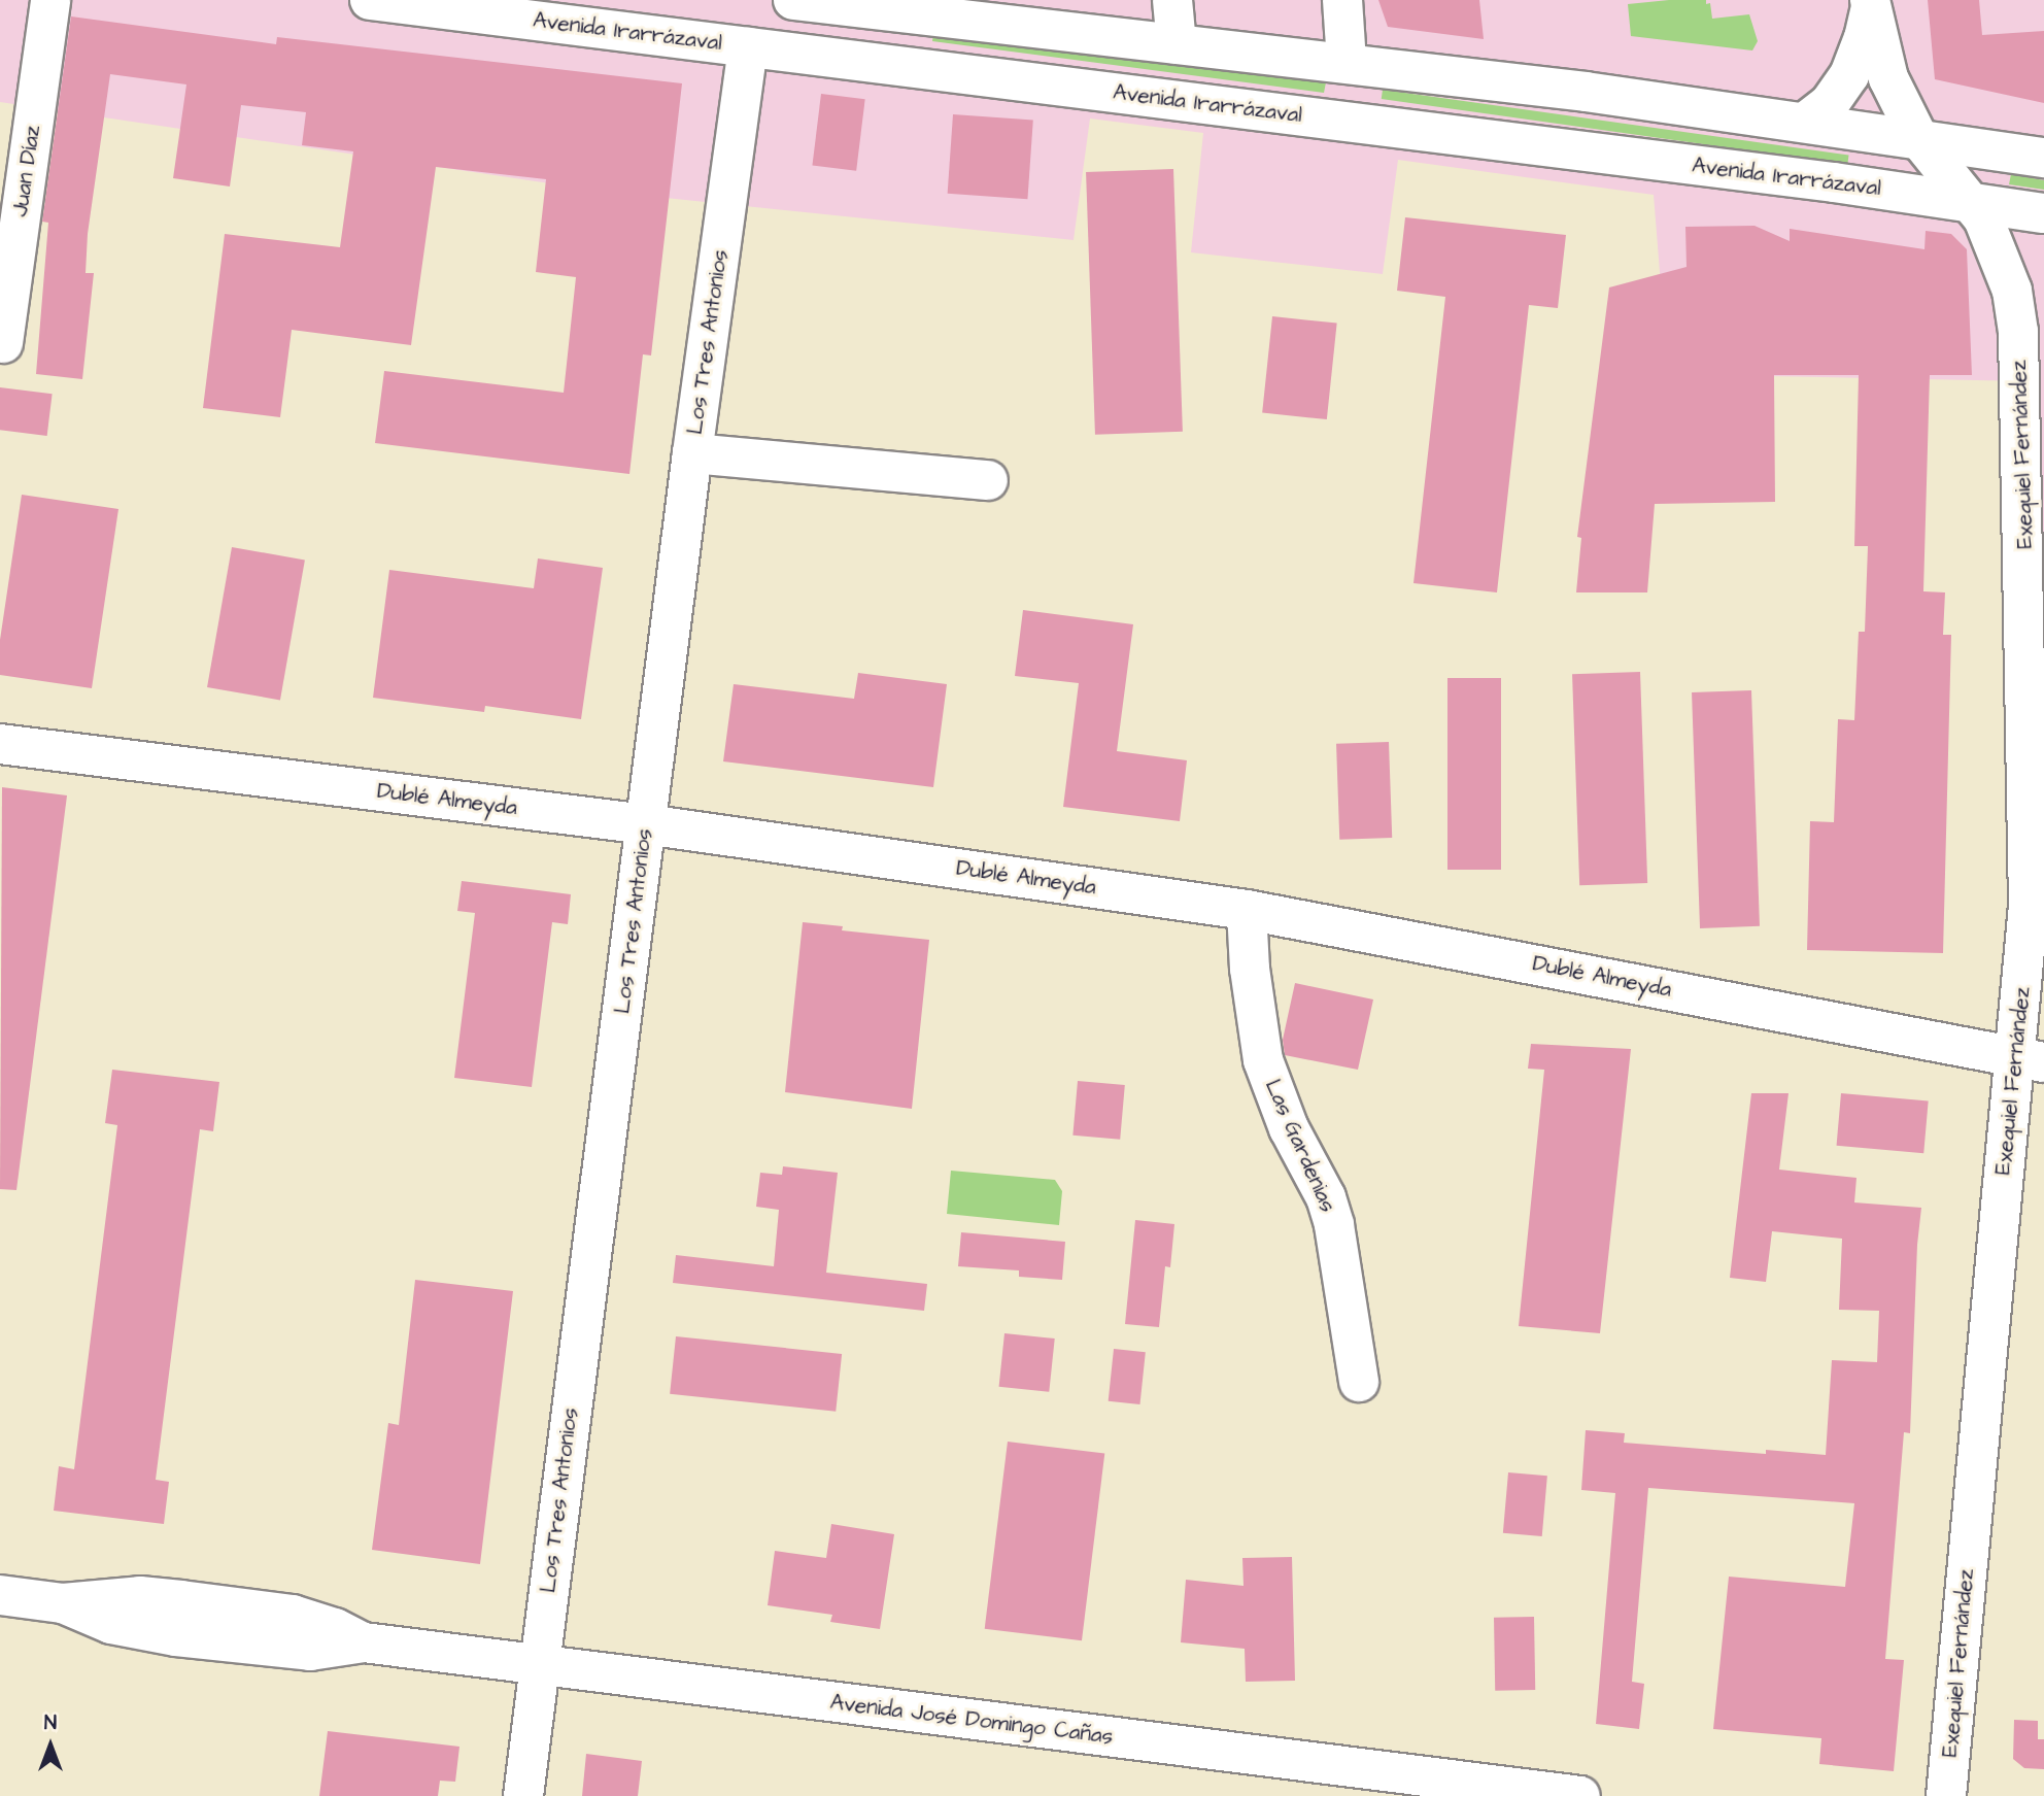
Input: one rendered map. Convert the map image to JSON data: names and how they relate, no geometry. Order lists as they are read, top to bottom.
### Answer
{
  "streets": {
    "street": [
      "Avenida Irarrázaval",
      "Juan Díaz",
      "Los Tres Antonios",
      "Exequiel Fernández",
      "Dublé Almeyda",
      "Las Gardenias",
      "Avenida José Domingo Cañas"
    ]
  },
  "crossings": [
    ["Avenida Irarrázaval", "Los Tres Antonios"],
    ["Avenida Irarrázaval", "Exequiel Fernández"],
    ["Los Tres Antonios", "Dublé Almeyda"],
    ["Los Tres Antonios", "Avenida José Domingo Cañas"],
    ["Exequiel Fernández", "Dublé Almeyda"],
    ["Dublé Almeyda", "Las Gardenias"]
  ],
  "north": "top"
}
